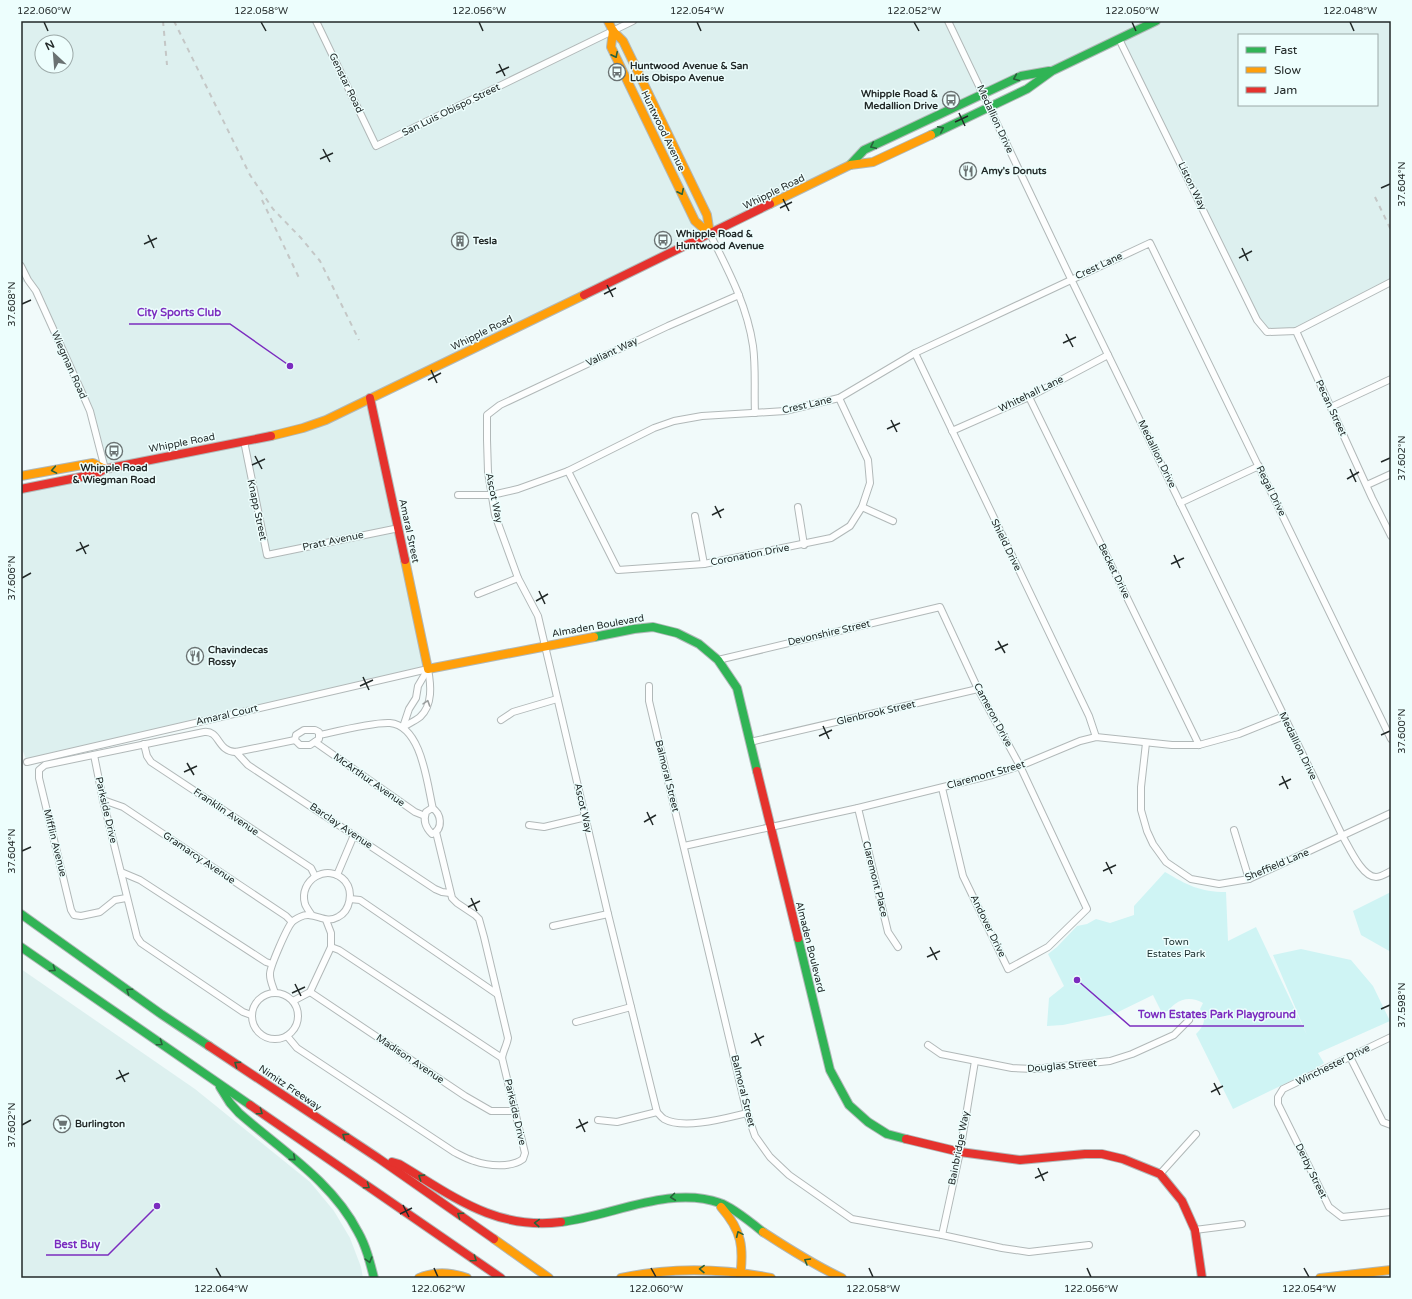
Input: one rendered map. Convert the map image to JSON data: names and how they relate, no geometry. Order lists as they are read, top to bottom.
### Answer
{
  "streets": {
    "main road": [
      "Huntwood Avenue",
      "Whipple Road",
      "Amaral Street",
      "Almaden Boulevard",
      "Nimitz Freeway"
    ],
    "street": [
      "Genstar Road",
      "San Luis Obispo Street",
      "Medallion Drive",
      "Liston Way",
      "Crest Lane",
      "Valiant Way",
      "Wiegman Road",
      "Whitehall Lane",
      "Pecan Street",
      "Regal Drive",
      "Ascot Way",
      "Knapp Street",
      "Pratt Avenue",
      "Shield Drive",
      "Coronation Drive",
      "Becket Drive",
      "Devonshire Street",
      "Glenbrook Street",
      "Amaral Court",
      "Cameron Drive",
      "Claremont Street",
      "Balmoral Street",
      "McArthur Avenue",
      "Parkside Drive",
      "Franklin Avenue",
      "Barclay Avenue",
      "Mifflin Avenue",
      "Gramarcy Avenue",
      "Sheffield Lane",
      "Claremont Place",
      "Andover Drive",
      "Madison Avenue",
      "Winchester Drive",
      "Douglas Street",
      "Bainbridge Way",
      "Derby Street"
    ]
  },
  "crossings": [
    ["Genstar Road", "San Luis Obispo Street"],
    ["San Luis Obispo Street", "Huntwood Avenue"],
    ["Medallion Drive", "Whipple Road"],
    ["Medallion Drive", "Crest Lane"],
    ["Medallion Drive", "Whitehall Lane"],
    ["Medallion Drive", "Claremont Street"],
    ["Medallion Drive", "Sheffield Lane"],
    ["Huntwood Avenue", "Whipple Road"],
    ["Huntwood Avenue", "Crest Lane"],
    ["Huntwood Avenue", "Valiant Way"],
    ["Liston Way", "Whipple Road"],
    ["Liston Way", "Pecan Street"],
    ["Whipple Road", "Wiegman Road"],
    ["Whipple Road", "Knapp Street"],
    ["Whipple Road", "Amaral Street"],
    ["Crest Lane", "Regal Drive"],
    ["Crest Lane", "Ascot Way"],
    ["Crest Lane", "Shield Drive"],
    ["Crest Lane", "Coronation Drive"],
    ["Valiant Way", "Ascot Way"],
    ["Whitehall Lane", "Shield Drive"],
    ["Whitehall Lane", "Becket Drive"],
    ["Ascot Way", "Almaden Boulevard"],
    ["Knapp Street", "Pratt Avenue"],
    ["Amaral Street", "Pratt Avenue"],
    ["Amaral Street", "Almaden Boulevard"],
    ["Amaral Street", "Amaral Court"],
    ["Shield Drive", "Claremont Street"],
    ["Becket Drive", "Claremont Street"],
    ["Almaden Boulevard", "Devonshire Street"],
    ["Almaden Boulevard", "Glenbrook Street"],
    ["Almaden Boulevard", "Amaral Court"],
    ["Almaden Boulevard", "Claremont Street"],
    ["Almaden Boulevard", "Bainbridge Way"],
    ["Devonshire Street", "Cameron Drive"],
    ["Glenbrook Street", "Cameron Drive"],
    ["Cameron Drive", "Claremont Street"],
    ["Cameron Drive", "Andover Drive"],
    ["Claremont Street", "Balmoral Street"],
    ["Claremont Street", "Sheffield Lane"],
    ["Claremont Street", "Claremont Place"],
    ["Claremont Street", "Andover Drive"],
    ["Balmoral Street", "Bainbridge Way"],
    ["Parkside Drive", "Mifflin Avenue"],
    ["Parkside Drive", "Gramarcy Avenue"],
    ["Parkside Drive", "Madison Avenue"],
    ["Winchester Drive", "Derby Street"],
    ["Douglas Street", "Bainbridge Way"]
  ],
  "parks": ["Town Estates Park"],
  "places": {
    "bus stop": [
      "Huntwood Avenue & San Luis Obispo Avenue",
      "Whipple Road & Medallion Drive",
      "Whipple Road & Huntwood Avenue",
      "Whipple Road & Wiegman Road"
    ],
    "restaurant": ["Amy's Donuts", "Chavindecas Rossy"],
    "building": ["Tesla"],
    "other": ["City Sports Club", "Town Estates Park Playground", "Best Buy"],
    "supermarket": ["Burlington"]
  },
  "legend": ["Fast", "Slow", "Jam"],
  "north": "top left",
  "coordinates": [
    "122.060°W",
    "122.058°W",
    "122.056°W",
    "122.054°W",
    "122.052°W",
    "122.050°W",
    "122.048°W",
    "37.604°N",
    "37.608°N",
    "37.602°N",
    "37.606°N",
    "37.600°N",
    "37.598°N",
    "122.064°W",
    "122.062°W"
  ]
}
